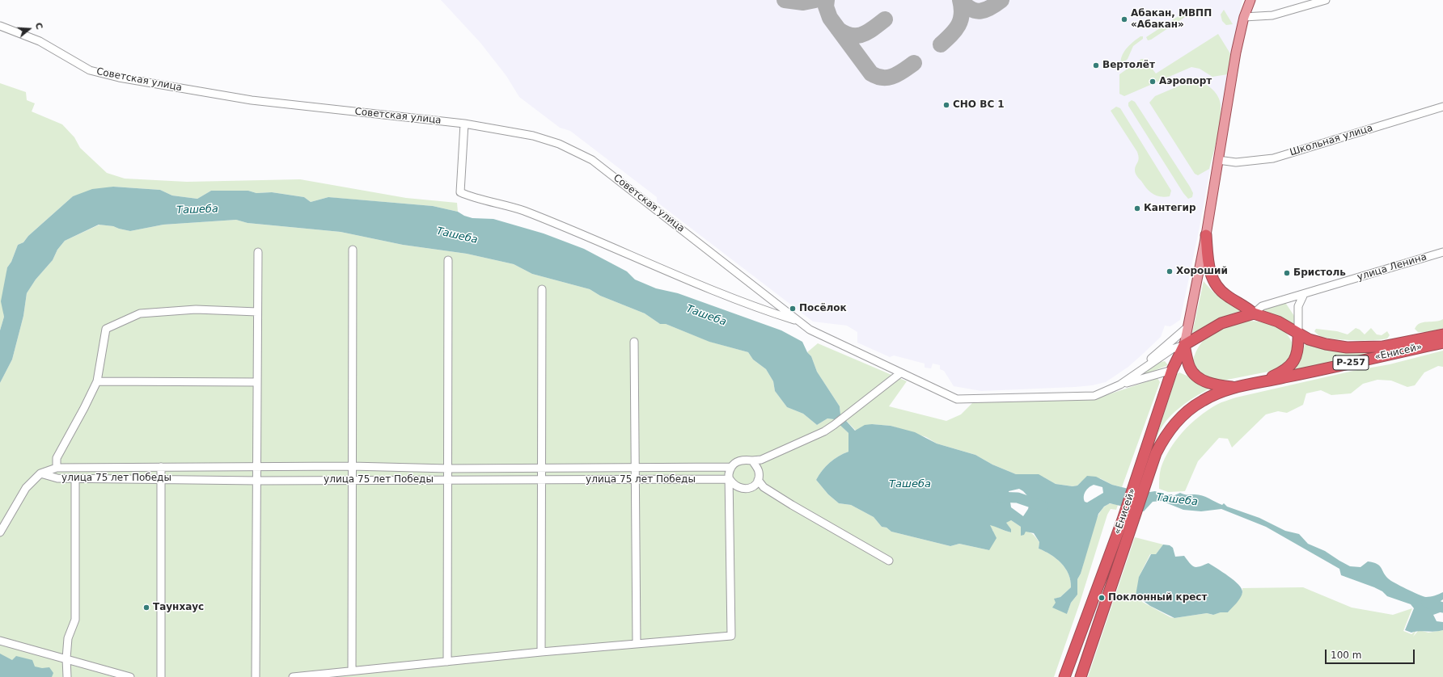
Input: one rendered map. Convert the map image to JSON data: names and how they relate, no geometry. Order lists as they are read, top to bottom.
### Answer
{
  "streets": {
    "highway": ["«Енисей»", "Р-257"],
    "street": [
      "Советская улица",
      "Школьная улица",
      "улица Ленина",
      "улица 75 лет Победы"
    ]
  },
  "crossings": [
    ["улица Ленина", "«Енисей»"]
  ],
  "water": ["Ташеба"],
  "places": [
    "Абакан, МВПП «Абакан»",
    "Вертолёт",
    "Аэропорт",
    "СНО ВС 1",
    "Кантегир",
    "Хороший",
    "Бристоль",
    "Посёлок",
    "Поклонный крест",
    "Таунхаус"
  ],
  "scale_bar": "100 m",
  "north": "right"
}
